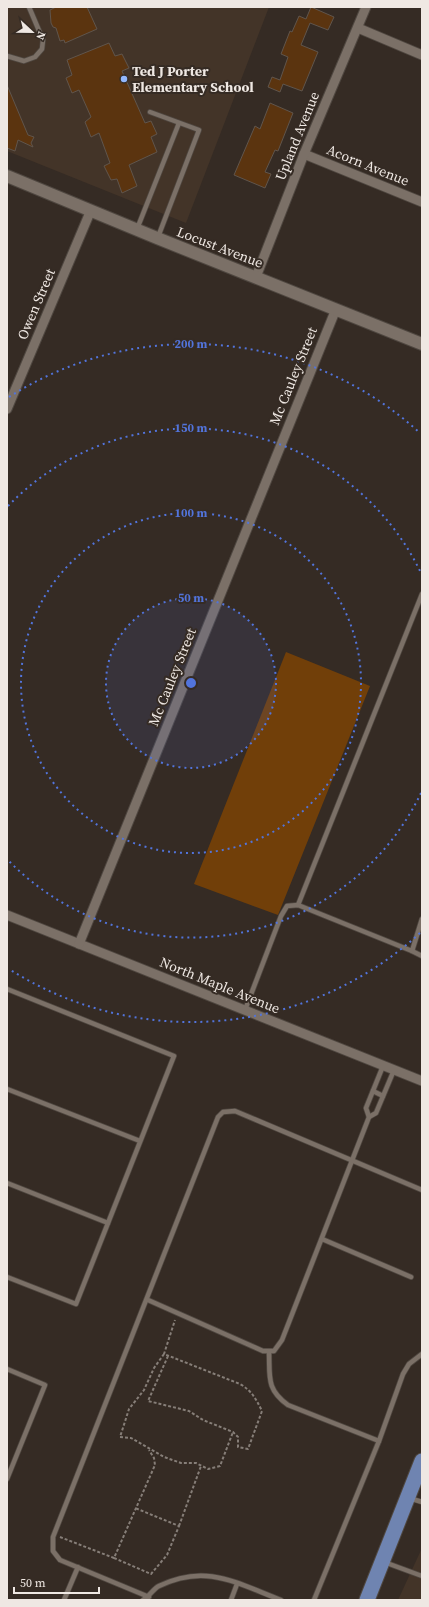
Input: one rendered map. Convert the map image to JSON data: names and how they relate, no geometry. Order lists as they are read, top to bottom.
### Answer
{
  "streets": {
    "street": [
      "Upland Avenue",
      "Acorn Avenue",
      "Locust Avenue",
      "Owen Street",
      "Mc Cauley Street",
      "North Maple Avenue"
    ]
  },
  "crossings": [
    ["Upland Avenue", "Acorn Avenue"],
    ["Upland Avenue", "Locust Avenue"],
    ["Locust Avenue", "Owen Street"],
    ["Locust Avenue", "Mc Cauley Street"],
    ["Mc Cauley Street", "North Maple Avenue"]
  ],
  "places": ["Ted J Porter Elementary School"],
  "scale_bar": "50 m",
  "north": "right",
  "rings": [
    "200 m",
    "150 m",
    "100 m",
    "50 m"
  ]
}
